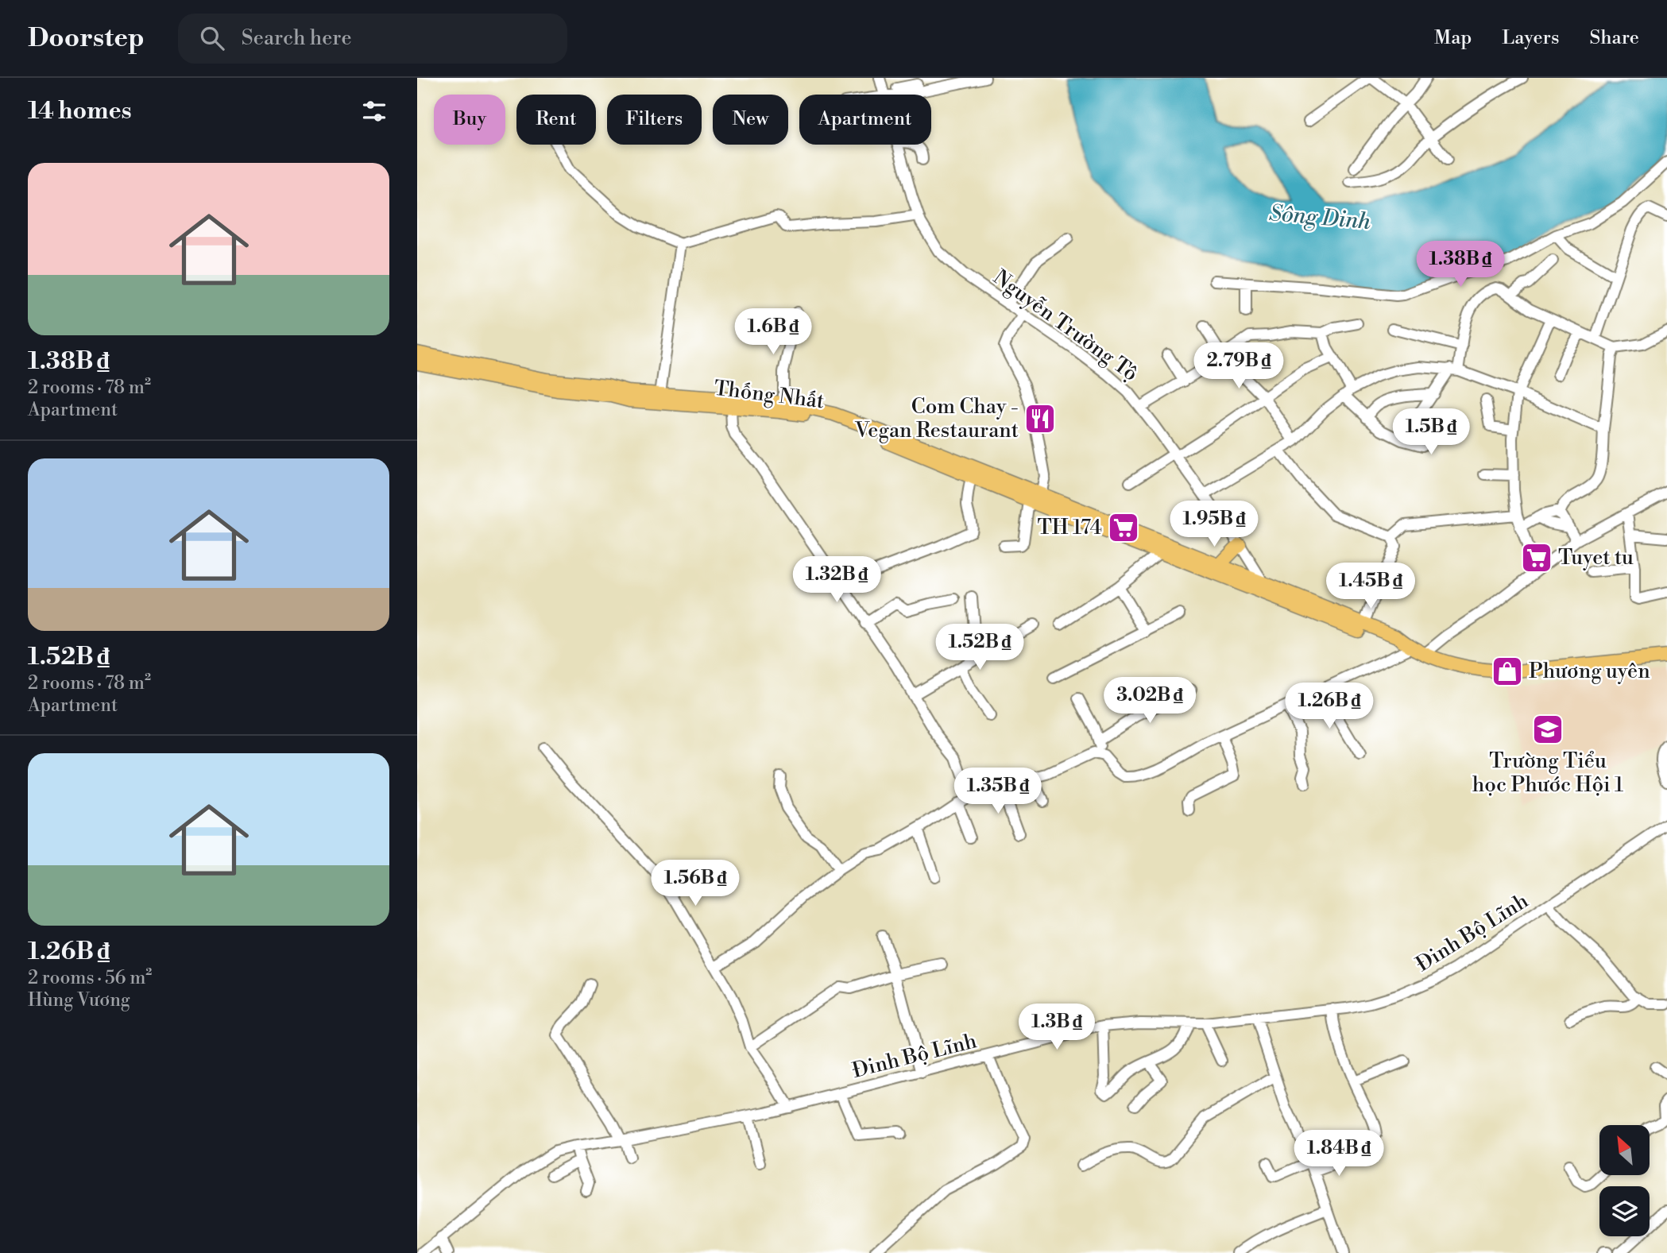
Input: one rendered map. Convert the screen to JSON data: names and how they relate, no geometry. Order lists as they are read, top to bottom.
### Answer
{
  "streets": {
    "main road": ["Thống Nhất"],
    "street": ["Nguyễn Trường Tộ", "Đinh Bộ Lĩnh"]
  },
  "crossings": [
    ["Nguyễn Trường Tộ", "Thống Nhất"]
  ],
  "water": ["Sông Dinh"],
  "places": {
    "restaurant": ["Com Chay - Vegan Restaurant"],
    "supermarket": ["TH 174", "Tuyet tu"],
    "shop": ["Phương uyên"],
    "school or university": ["Trường Tiểu học Phước Hội 1"]
  },
  "north": "top left",
  "page": {
    "header": "Doorstep",
    "search": "Search here",
    "nav": ["Map", "Layers", "Share"],
    "heading": "14 homes",
    "chip": [
      "Buy",
      "Rent",
      "Filters",
      "New",
      "Apartment"
    ],
    "list": [
      {
        "name": "1.38B ₫",
        "note": "2 rooms · 78 m² · Apartment"
      },
      {
        "name": "1.52B ₫",
        "note": "2 rooms · 78 m² · Apartment"
      },
      {
        "name": "1.26B ₫",
        "note": "2 rooms · 56 m² · Hùng Vương"
      }
    ],
    "price": [
      "1.38B ₫",
      "1.6B ₫",
      "2.79B ₫",
      "1.5B ₫",
      "1.95B ₫",
      "1.32B ₫",
      "1.45B ₫",
      "1.52B ₫",
      "3.02B ₫",
      "1.26B ₫",
      "1.35B ₫",
      "1.56B ₫",
      "1.3B ₫",
      "1.84B ₫"
    ]
  }
}
